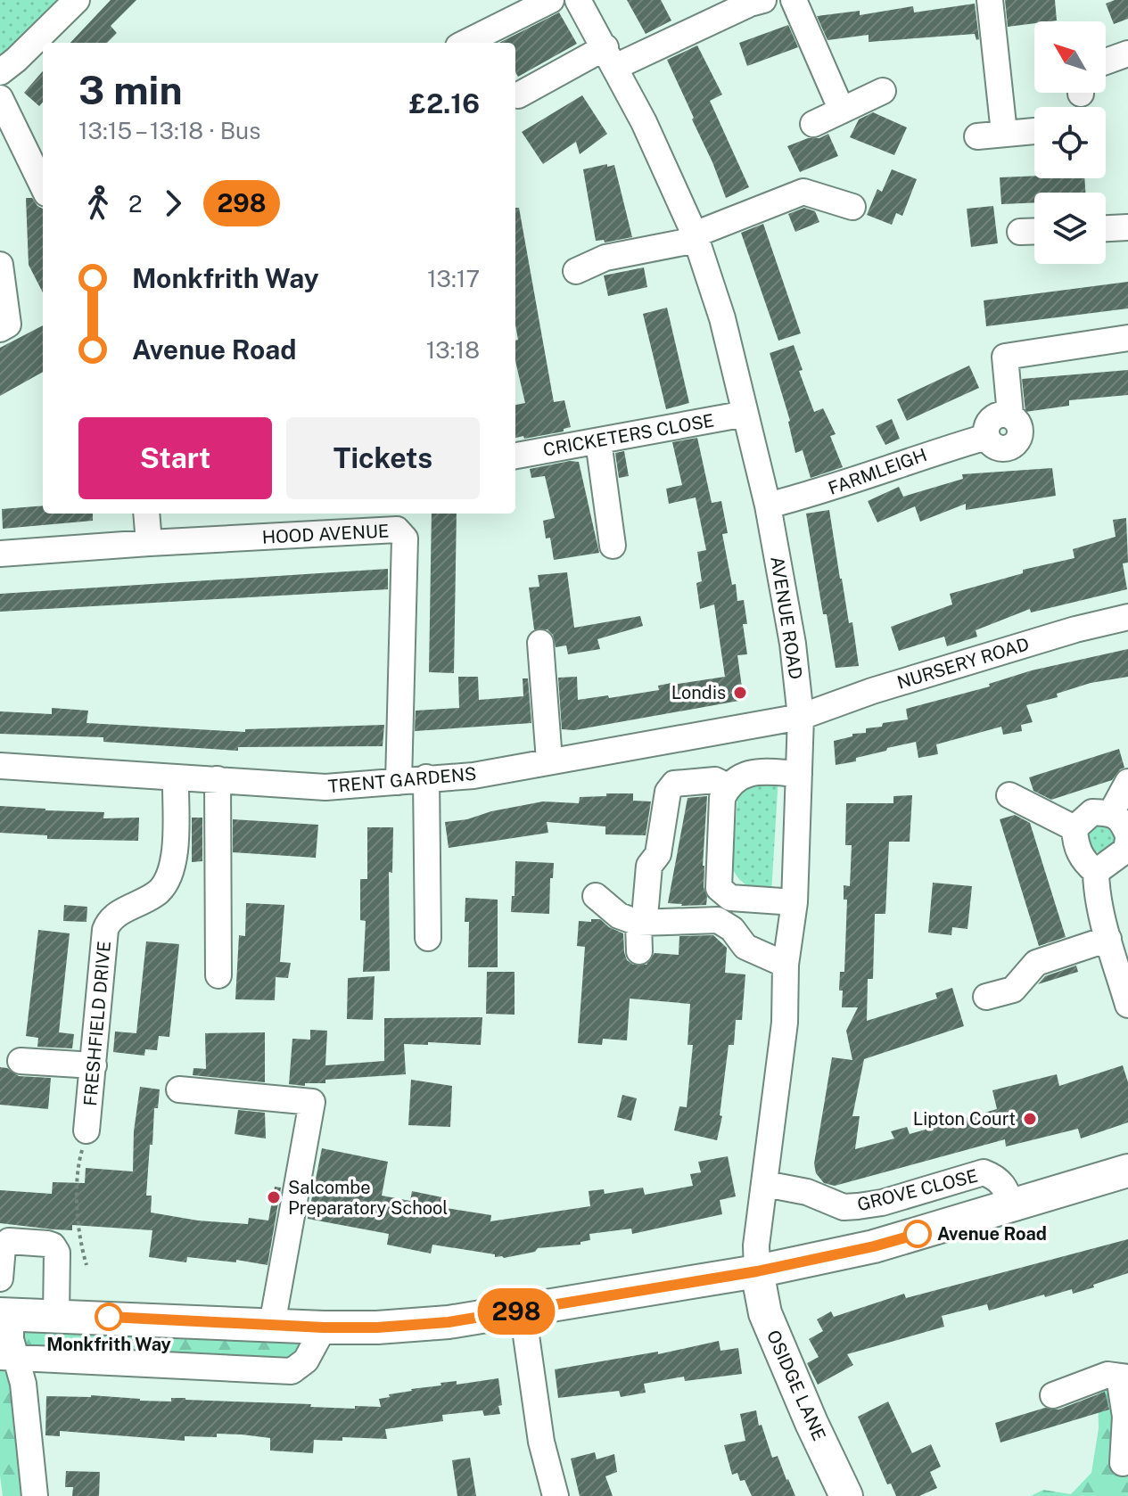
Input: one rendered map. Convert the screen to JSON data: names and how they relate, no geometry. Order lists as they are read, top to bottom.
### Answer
{
  "streets": {
    "main road": ["OSIDGE LANE"],
    "street": [
      "CRICKETERS CLOSE",
      "FARMLEIGH",
      "HOOD AVENUE",
      "AVENUE ROAD",
      "NURSERY ROAD",
      "TRENT GARDENS",
      "FRESHFIELD DRIVE",
      "GROVE CLOSE"
    ]
  },
  "crossings": [
    ["CRICKETERS CLOSE", "AVENUE ROAD"],
    ["FARMLEIGH", "AVENUE ROAD"],
    ["HOOD AVENUE", "TRENT GARDENS"],
    ["AVENUE ROAD", "NURSERY ROAD"],
    ["AVENUE ROAD", "TRENT GARDENS"],
    ["AVENUE ROAD", "GROVE CLOSE"],
    ["AVENUE ROAD", "OSIDGE LANE"],
    ["NURSERY ROAD", "TRENT GARDENS"],
    ["TRENT GARDENS", "FRESHFIELD DRIVE"]
  ],
  "places": [
    "Londis",
    "Lipton Court",
    "Salcombe Preparatory School",
    "Avenue Road",
    "Monkfrith Way"
  ],
  "lines": ["bus line 298"],
  "north": "top left",
  "page": {
    "on_map": "298",
    "heading": ["3 min", "13:15 – 13:18 · Bus", "£2.16"],
    "legs": ["2", "298"],
    "list": [
      {
        "name": "Monkfrith Way",
        "value": "13:17"
      },
      {
        "name": "Avenue Road",
        "value": "13:18"
      }
    ],
    "buttons": ["Start", "Tickets"]
  }
}
